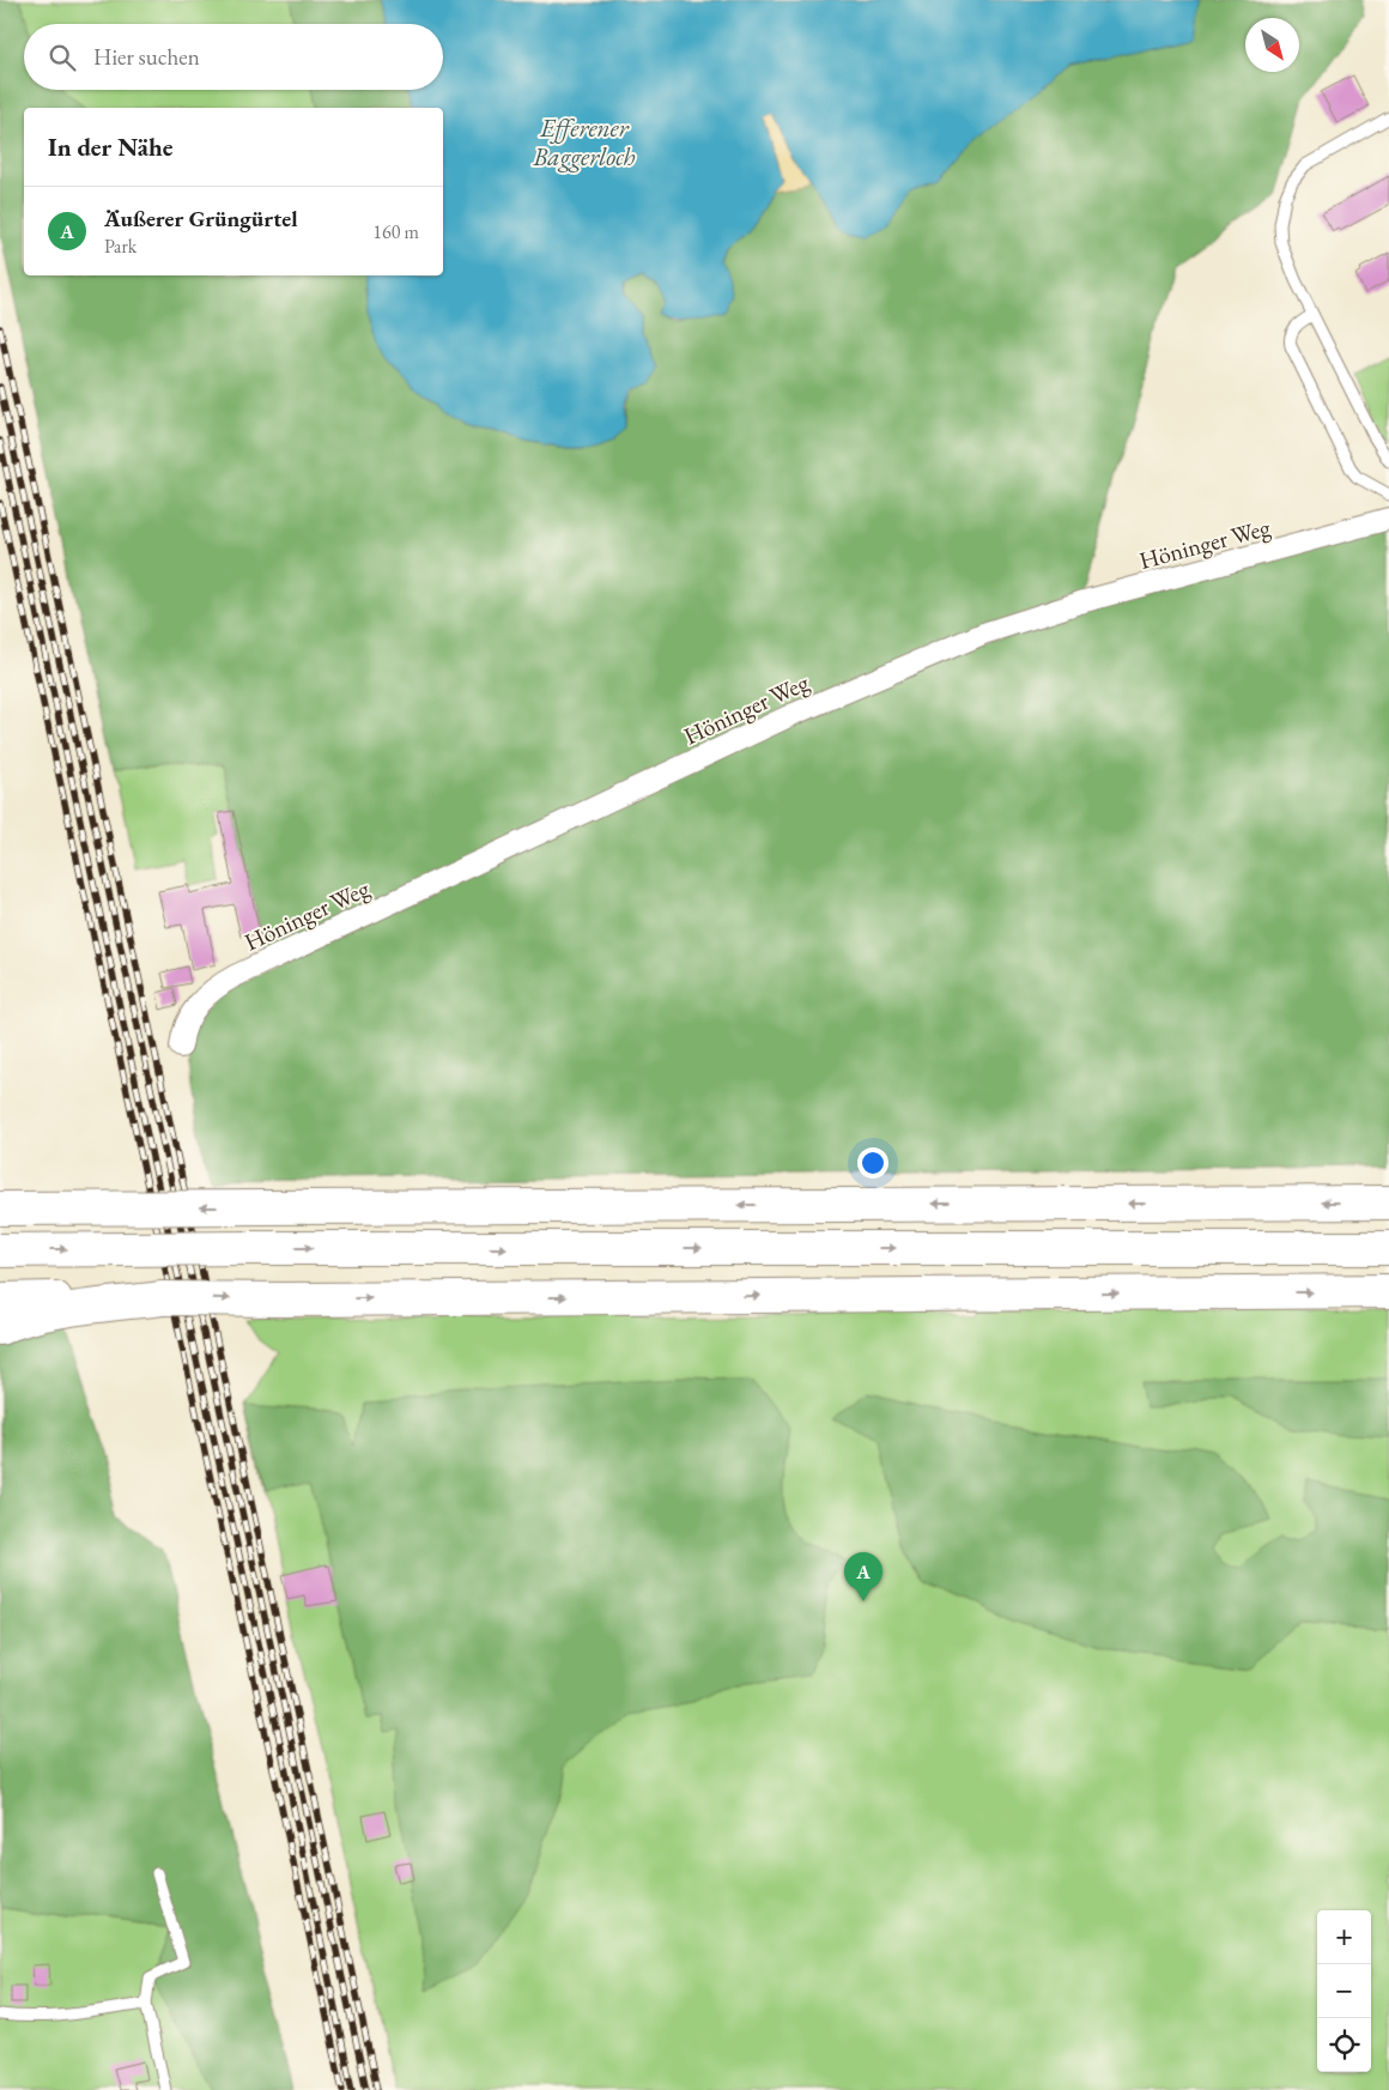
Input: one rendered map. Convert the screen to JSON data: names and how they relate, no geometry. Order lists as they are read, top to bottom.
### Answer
{
  "streets": {
    "street": ["Höninger Weg"]
  },
  "water": ["Efferener Baggerloch"],
  "north": "bottom right",
  "page": {
    "search": "Hier suchen",
    "heading": "In der Nähe",
    "list": [
      {
        "mark": "A",
        "name": "Äußerer Grüngürtel",
        "note": "Park",
        "value": "160 m"
      }
    ],
    "pins": "A",
    "map_buttons": ["+", "−"]
  }
}
